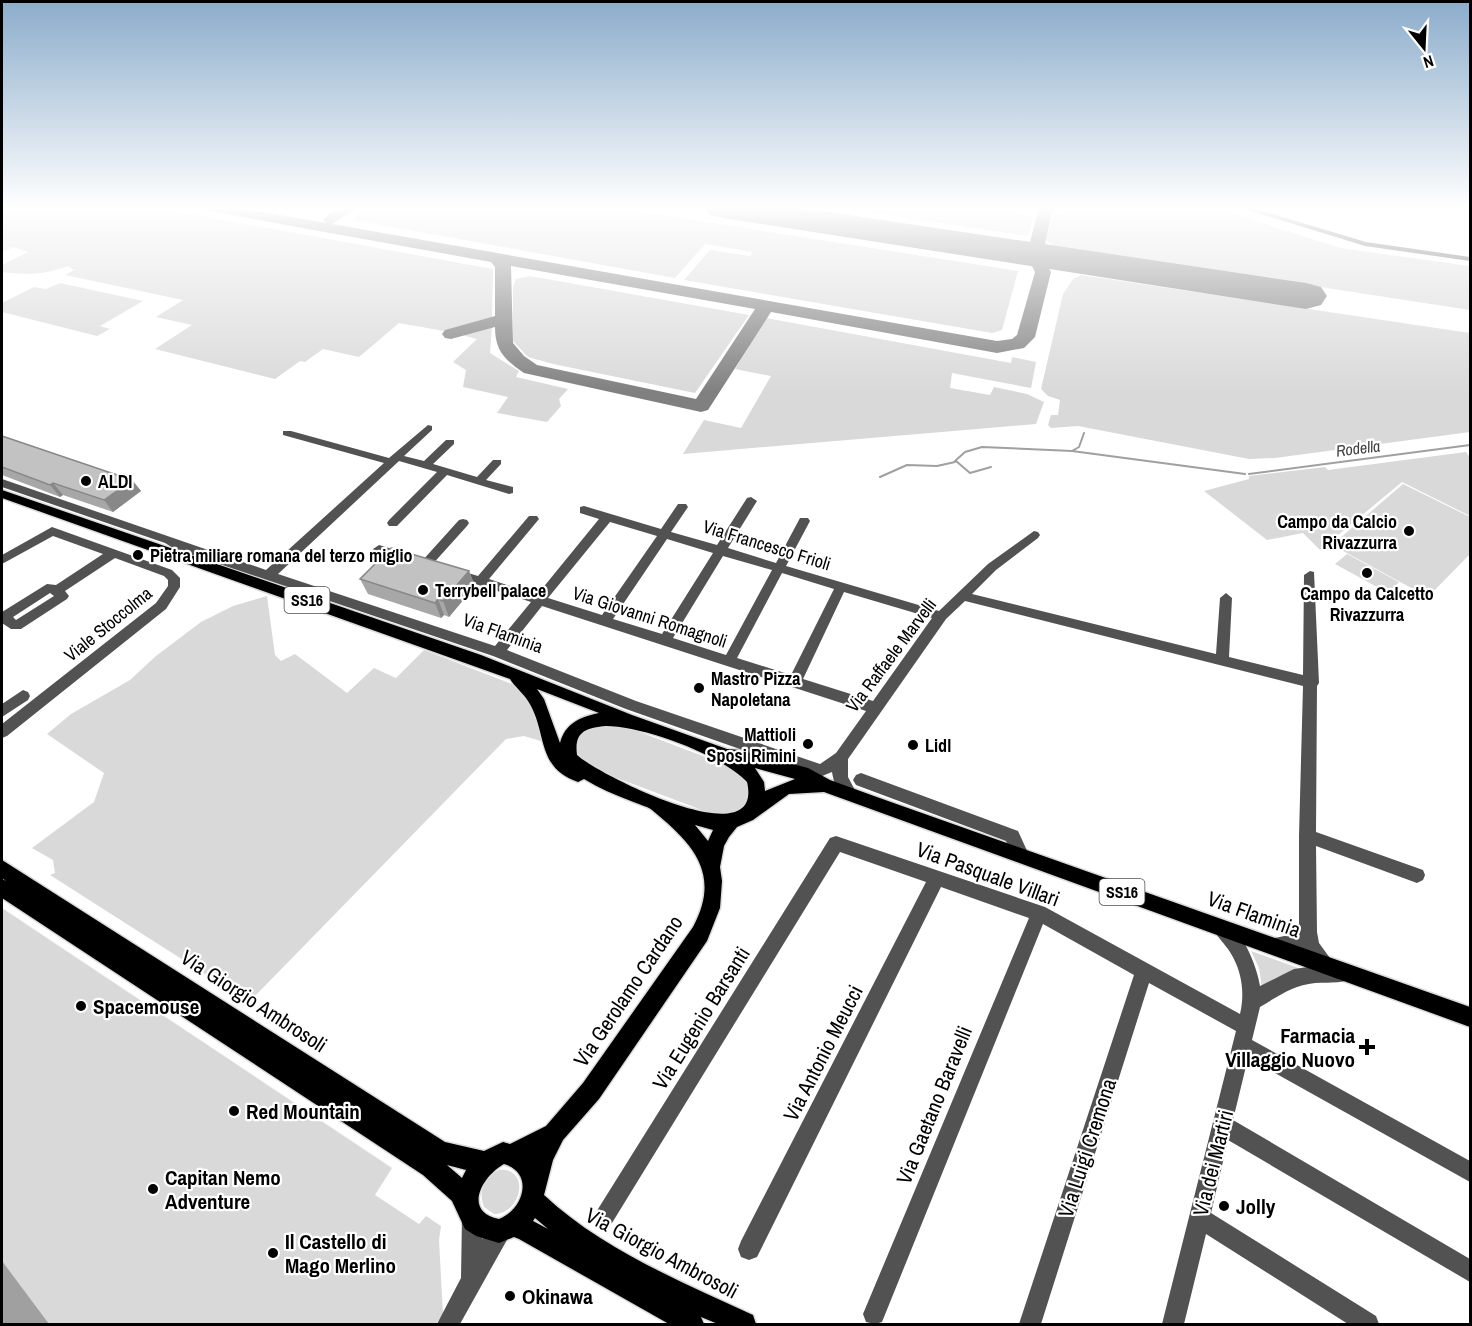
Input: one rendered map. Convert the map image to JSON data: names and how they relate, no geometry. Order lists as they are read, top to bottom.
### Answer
{
  "streets": {
    "main road": [
      "SS16",
      "Via Flaminia",
      "Via Gerolamo Cardano",
      "Via Giorgio Ambrosoli"
    ],
    "street": [
      "Via Francesco Frioli",
      "Via Giovanni Romagnoli",
      "Viale Stoccolma",
      "Via Raffaele Marvelli",
      "Via Pasquale Villari",
      "Via Eugenio Barsanti",
      "Via Antonio Meucci",
      "Via Gaetano Baravelli",
      "Via Luigi Cremona",
      "Via dei Martiri"
    ]
  },
  "crossings": [
    ["Via Francesco Frioli", "Via Raffaele Marvelli"],
    ["Via Giovanni Romagnoli", "Via Raffaele Marvelli"],
    ["Via Flaminia", "Via Raffaele Marvelli"],
    ["Via Flaminia", "Via Gerolamo Cardano"],
    ["Via Flaminia", "Via dei Martiri"],
    ["Via Pasquale Villari", "Via Eugenio Barsanti"],
    ["Via Pasquale Villari", "Via Antonio Meucci"],
    ["Via Pasquale Villari", "Via Gaetano Baravelli"],
    ["Via Pasquale Villari", "Via Luigi Cremona"],
    ["Via Pasquale Villari", "Via dei Martiri"],
    ["Via Gerolamo Cardano", "Via Giorgio Ambrosoli"]
  ],
  "water": ["Rodella"],
  "places": {
    "other": [
      "ALDI",
      "Campo da Calcio Rivazzurra",
      "Pietra miliare romana del terzo miglio",
      "Campo da Calcetto Rivazzurra",
      "Terrybell palace",
      "Mastro Pizza Napoletana",
      "Mattioli Sposi Rimini",
      "Lidl",
      "Spacemouse",
      "Red Mountain",
      "Capitan Nemo Adventure",
      "Jolly",
      "Il Castello di Mago Merlino",
      "Okinawa"
    ],
    "health": ["Farmacia Villaggio Nuovo"]
  },
  "north": "bottom"
}
